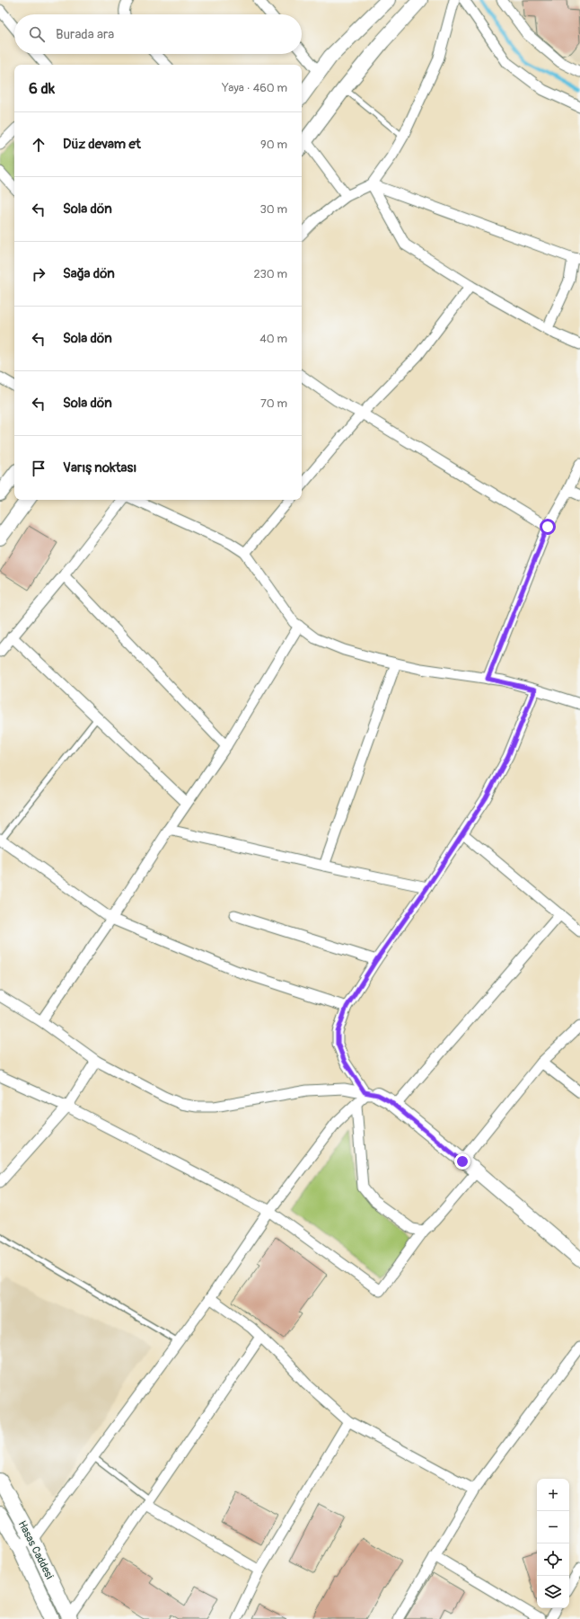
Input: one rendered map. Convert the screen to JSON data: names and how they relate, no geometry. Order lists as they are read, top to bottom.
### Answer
{
  "streets": {
    "main road": ["Hasas Caddesi"]
  },
  "page": {
    "search": "Burada ara",
    "heading": ["6 dk", "Yaya · 460 m"],
    "list": [
      ["Düz devam et", "90 m"],
      ["Sola dön", "30 m"],
      ["Sağa dön", "230 m"],
      ["Sola dön", "40 m"],
      ["Sola dön", "70 m"],
      "Varış noktası"
    ],
    "map_buttons": ["+", "−"]
  }
}
